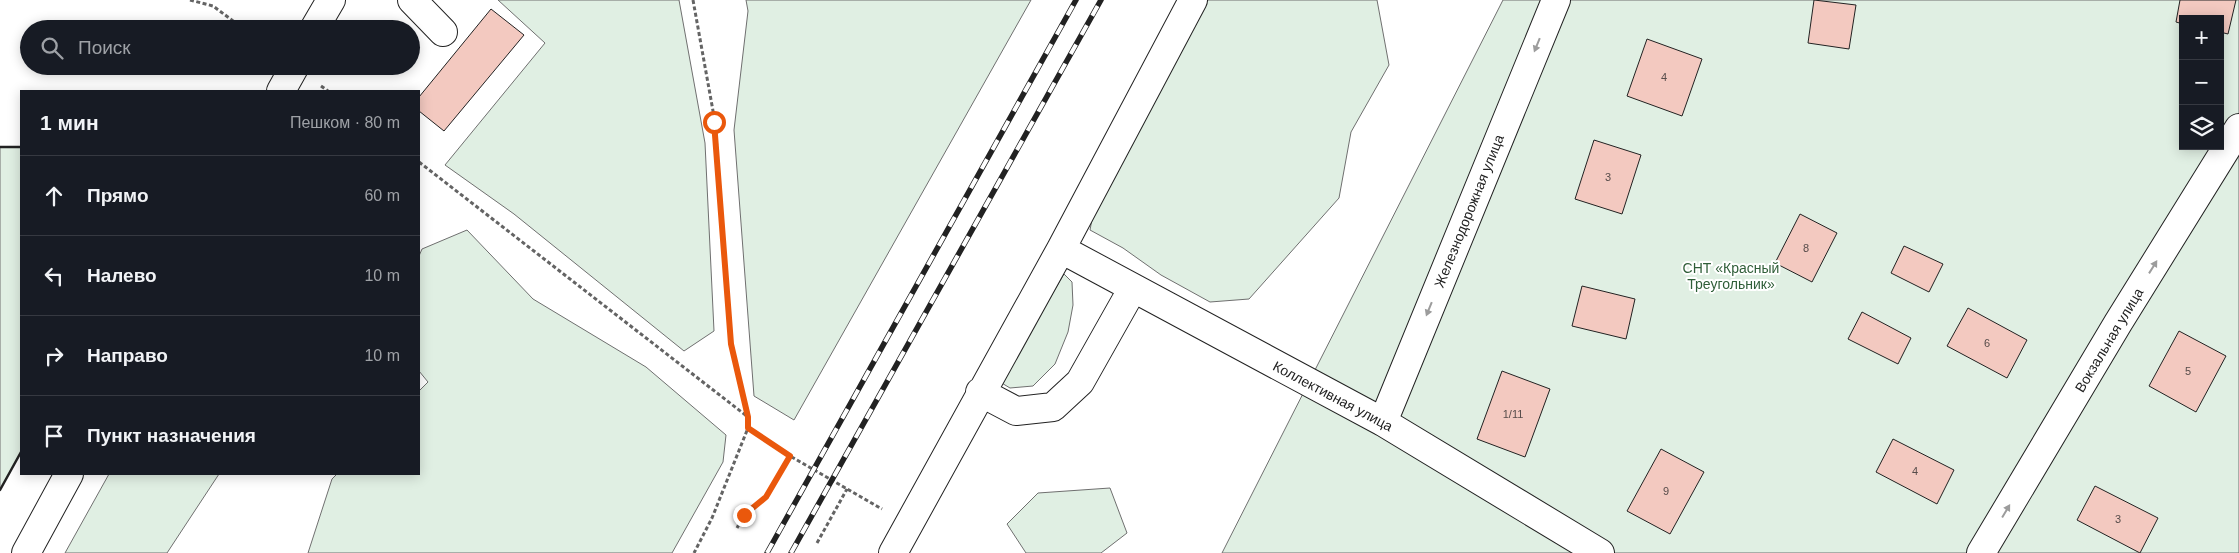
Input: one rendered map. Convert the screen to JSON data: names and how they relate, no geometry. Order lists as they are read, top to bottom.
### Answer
{
  "streets": {
    "street": ["Железнодорожная улица", "Вокзальная улица", "Коллективная улица"]
  },
  "crossings": [
    ["Железнодорожная улица", "Коллективная улица"]
  ],
  "one_way": ["Железнодорожная улица", "Вокзальная улица"],
  "parks": ["СНТ «Красный Треугольник»"],
  "house_numbers": [
    "4",
    "3",
    "8",
    "6",
    "5",
    "1/11",
    "4",
    "9",
    "3"
  ],
  "page": {
    "map_buttons": ["+", "−"],
    "search": "Поиск",
    "heading": ["1 мин", "Пешком · 80 m"],
    "list": [
      ["Прямо", "60 m"],
      ["Налево", "10 m"],
      ["Направо", "10 m"],
      "Пункт назначения"
    ]
  }
}
